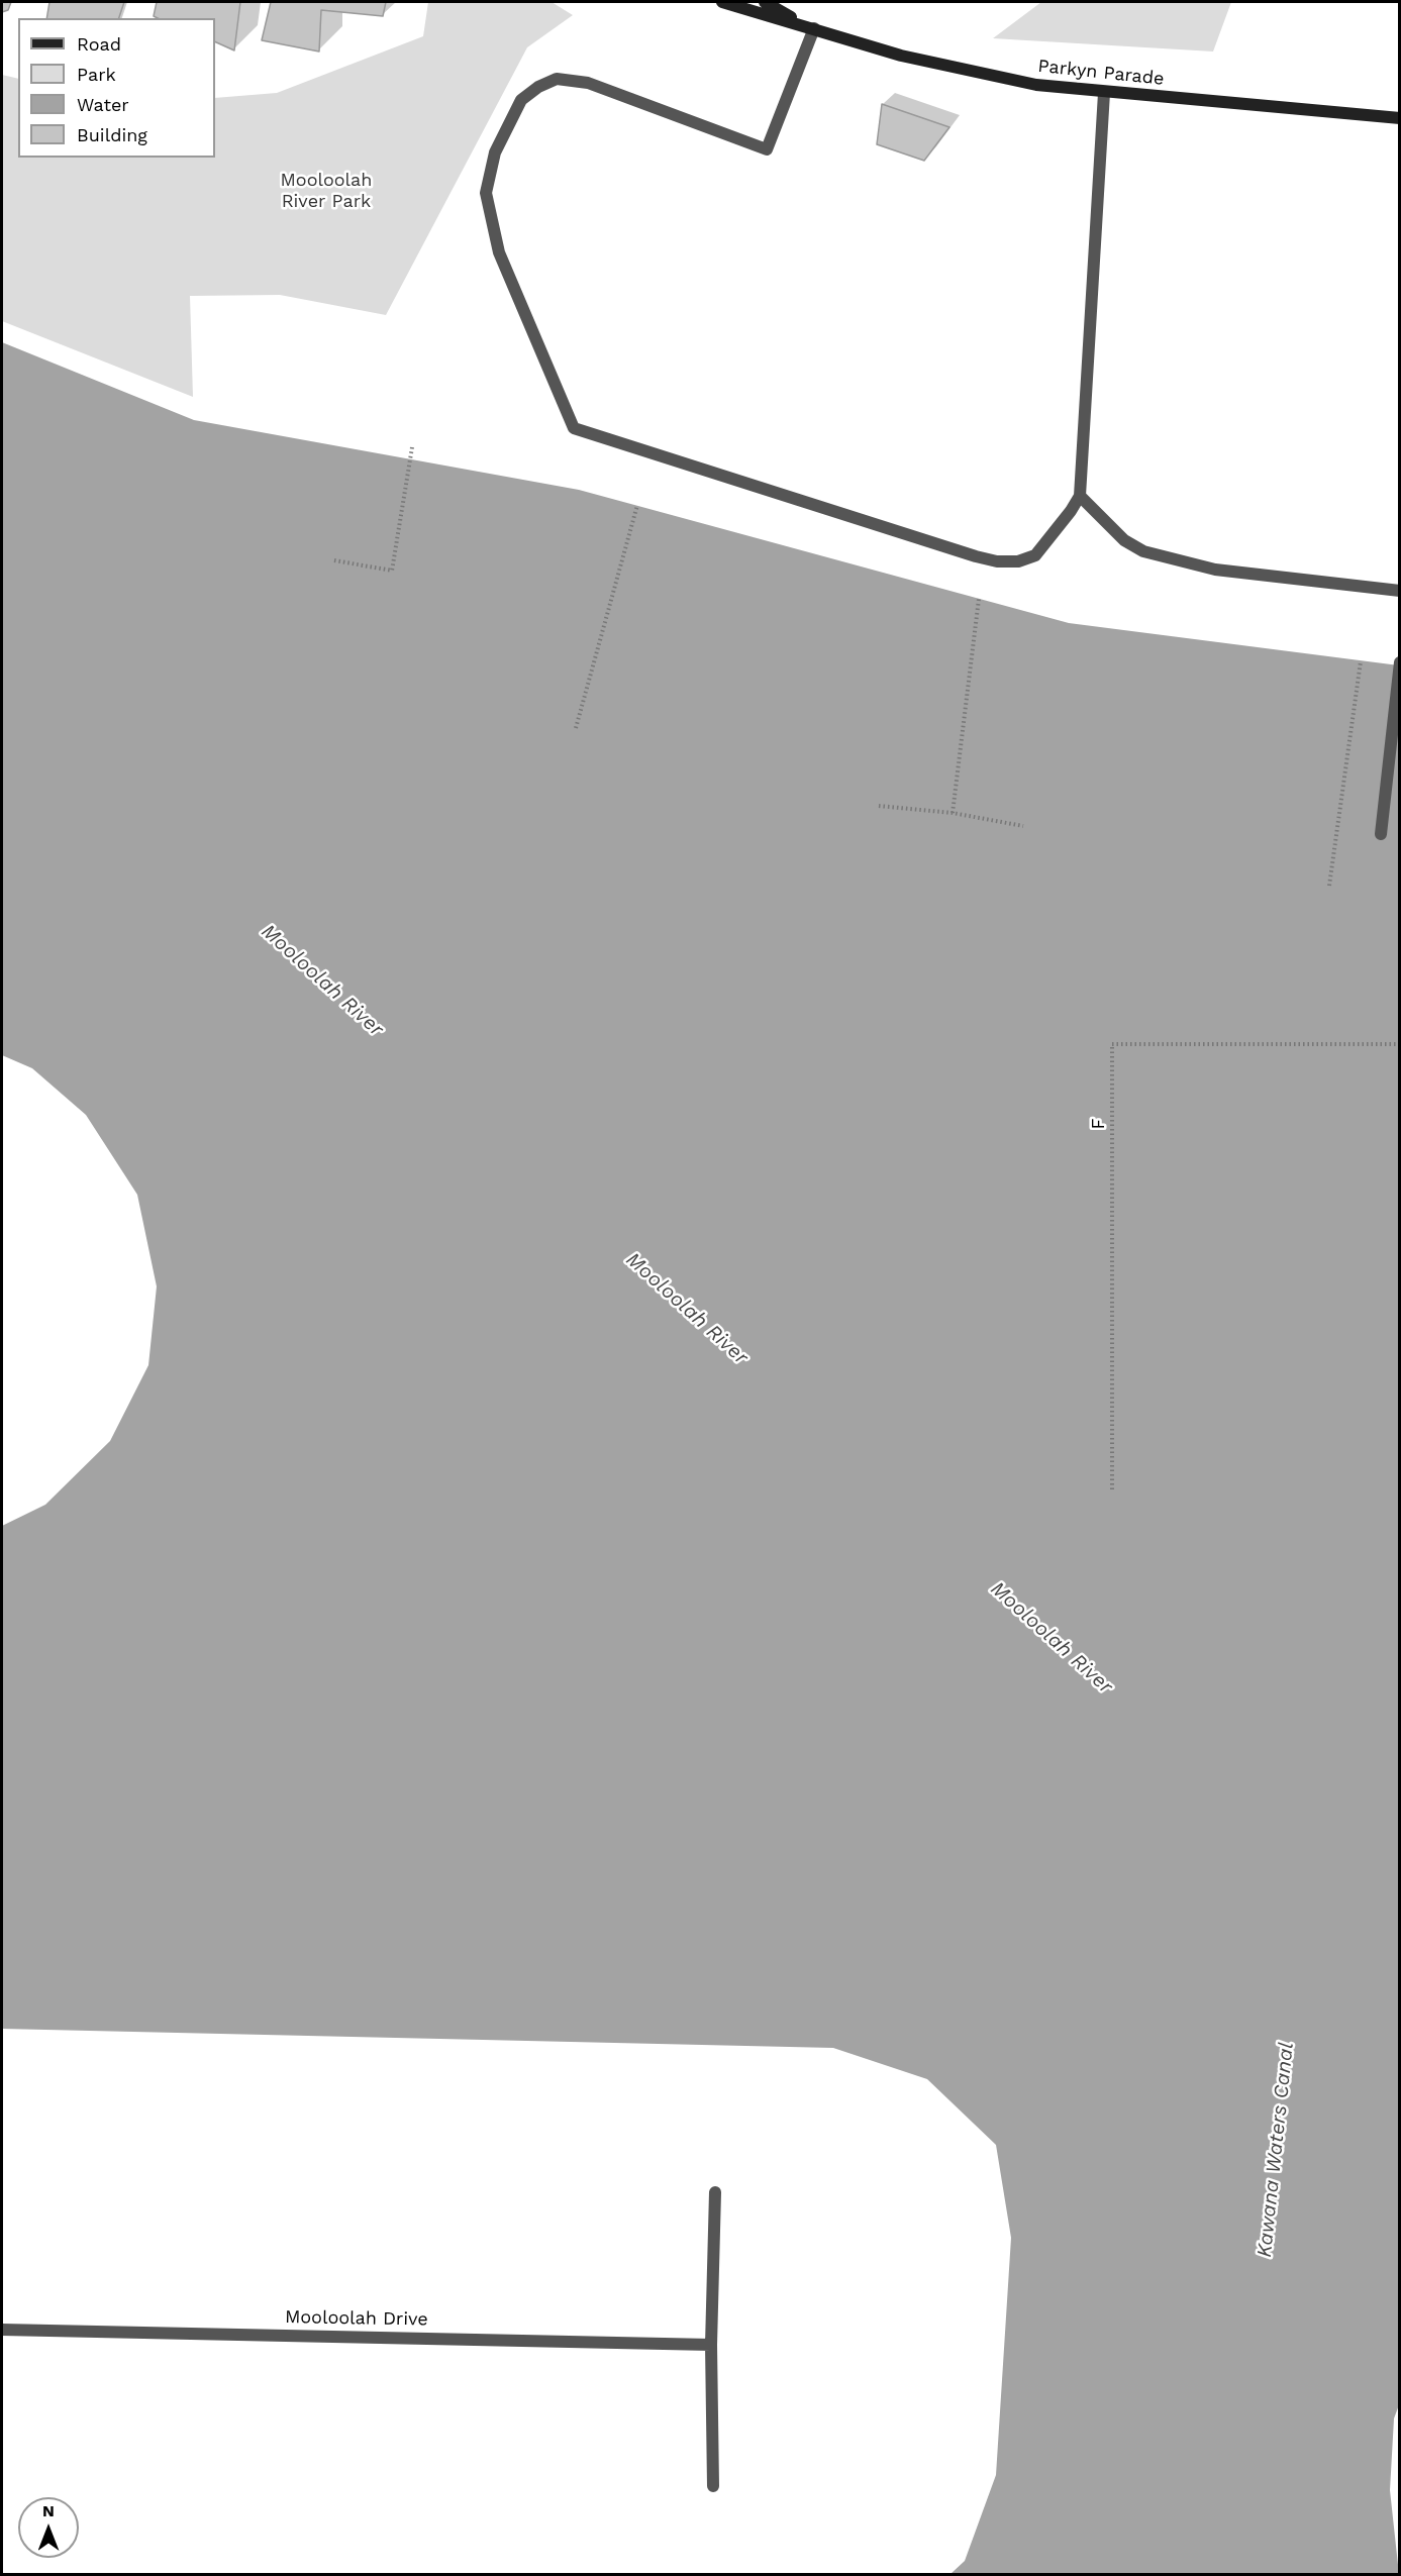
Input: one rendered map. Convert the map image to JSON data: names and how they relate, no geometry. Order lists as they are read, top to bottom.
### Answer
{
  "streets": {
    "street": ["Parkyn Parade", "Mooloolah Drive"],
    "path": ["F"]
  },
  "water": ["Mooloolah River", "Kawana Waters Canal"],
  "parks": ["Mooloolah River Park"],
  "legend": [
    "Road",
    "Park",
    "Water",
    "Building"
  ],
  "north": "top"
}
